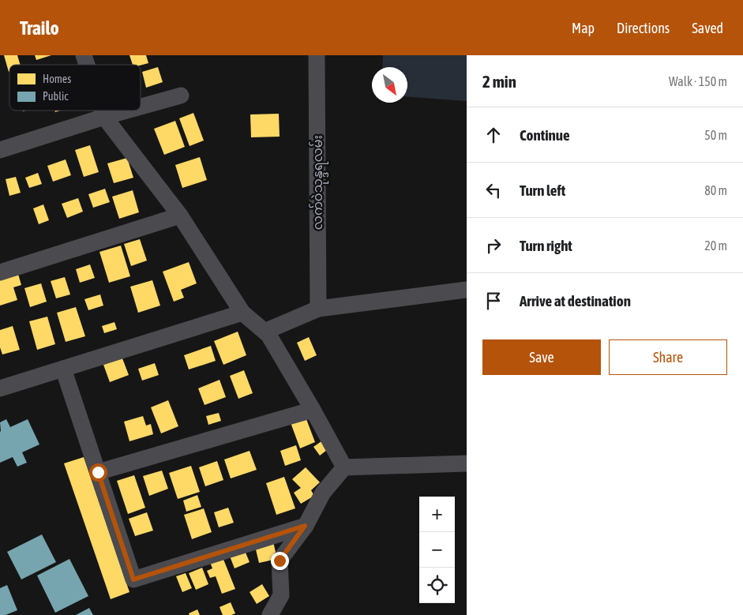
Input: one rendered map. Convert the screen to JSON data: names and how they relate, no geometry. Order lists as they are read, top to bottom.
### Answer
{
  "streets": {
    "street": ["လက်ဝဲသုန္ဒရလမ်း"]
  },
  "legend": ["Homes", "Public"],
  "north": "bottom right",
  "page": {
    "header": "Trailo",
    "nav": ["Map", "Directions", "Saved"],
    "heading": ["2 min", "Walk · 150 m"],
    "list": [
      ["Continue", "50 m"],
      ["Turn left", "80 m"],
      ["Turn right", "20 m"],
      "Arrive at destination"
    ],
    "buttons": ["Save", "Share"],
    "map_buttons": ["+", "−"]
  }
}
